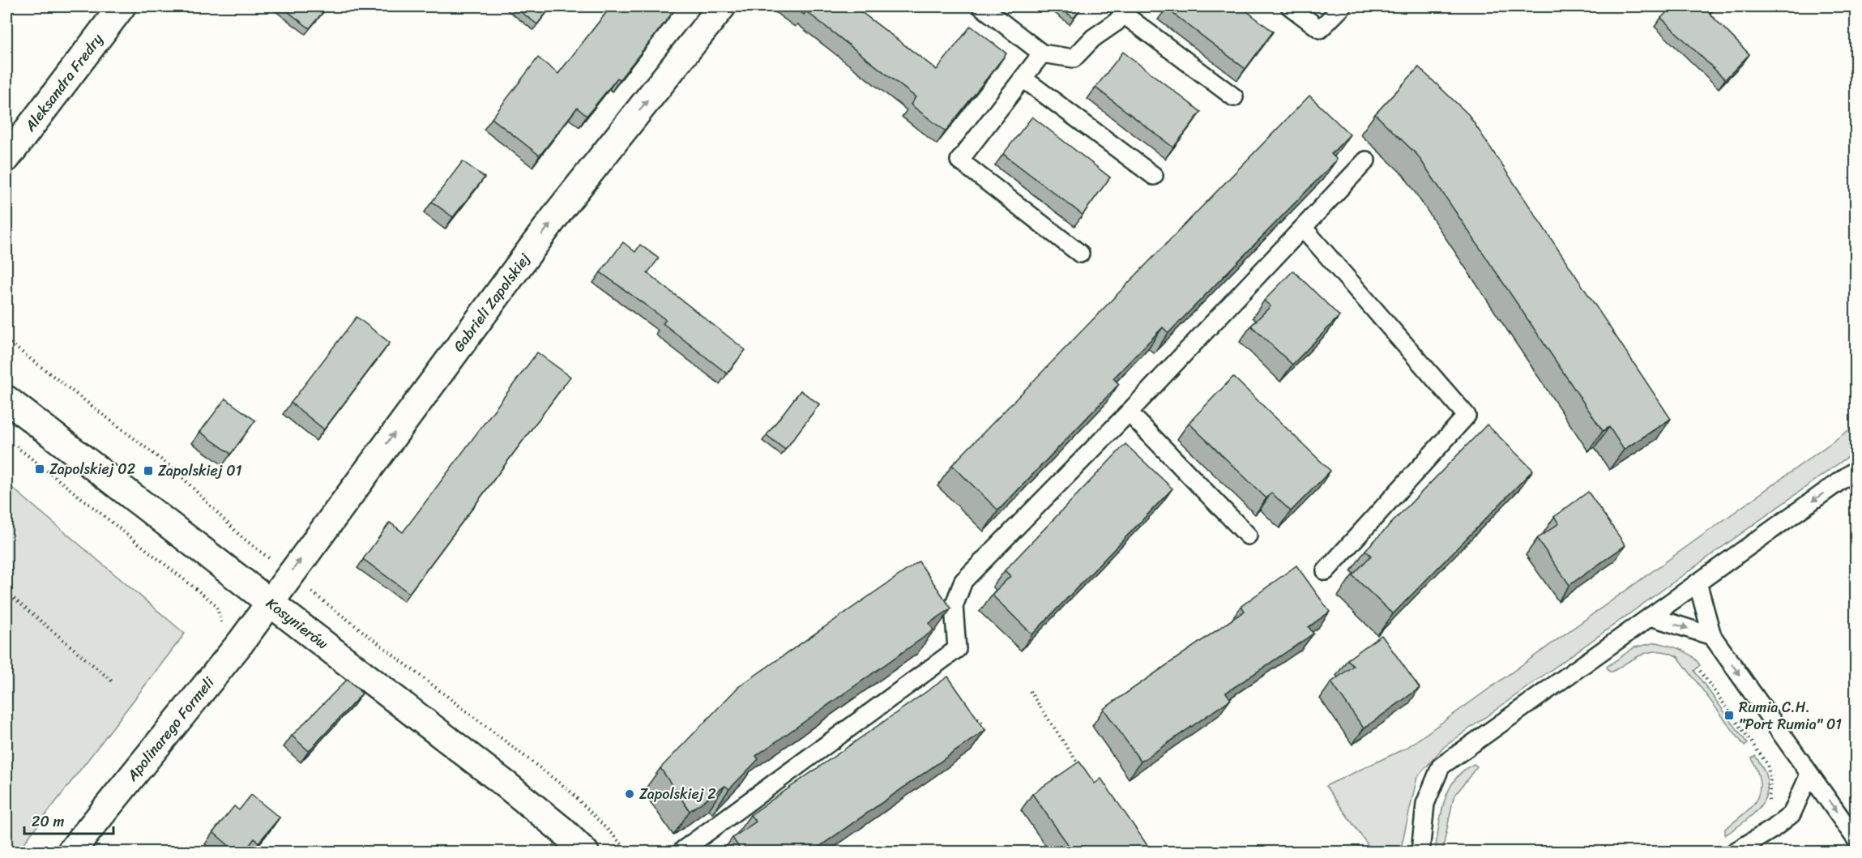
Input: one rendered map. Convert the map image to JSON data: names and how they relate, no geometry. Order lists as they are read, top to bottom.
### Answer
{
  "streets": {
    "street": [
      "Aleksandra Fredry",
      "Gabrieli Zapolskiej",
      "Kosynierów",
      "Apolinarego Formeli"
    ]
  },
  "crossings": [
    ["Gabrieli Zapolskiej", "Kosynierów"],
    ["Gabrieli Zapolskiej", "Apolinarego Formeli"],
    ["Kosynierów", "Apolinarego Formeli"]
  ],
  "one_way": ["Gabrieli Zapolskiej"],
  "places": {
    "transit": ["Zapolskiej 02", "Zapolskiej 01", "Rumia C.H. \"Port Rumia\" 01"],
    "other": ["Zapolskiej 2"]
  },
  "scale_bar": "20 m"
}
